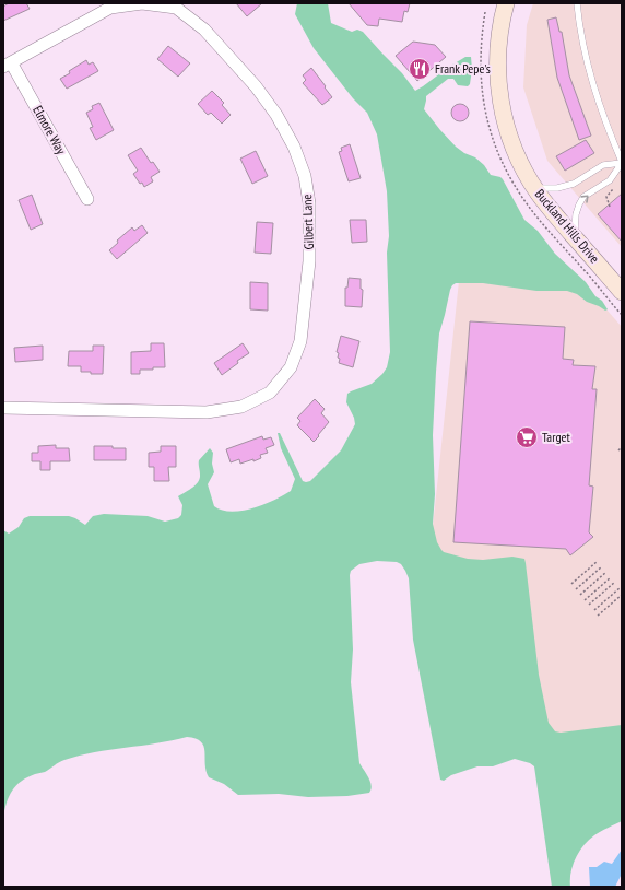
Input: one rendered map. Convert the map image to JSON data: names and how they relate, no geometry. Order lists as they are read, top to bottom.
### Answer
{
  "streets": {
    "street": ["Elmore Way", "Gilbert Lane", "Buckland Hills Drive"]
  },
  "crossings": [
    ["Elmore Way", "Gilbert Lane"]
  ],
  "places": {
    "restaurant": ["Frank Pepe's"],
    "supermarket": ["Target"]
  }
}
